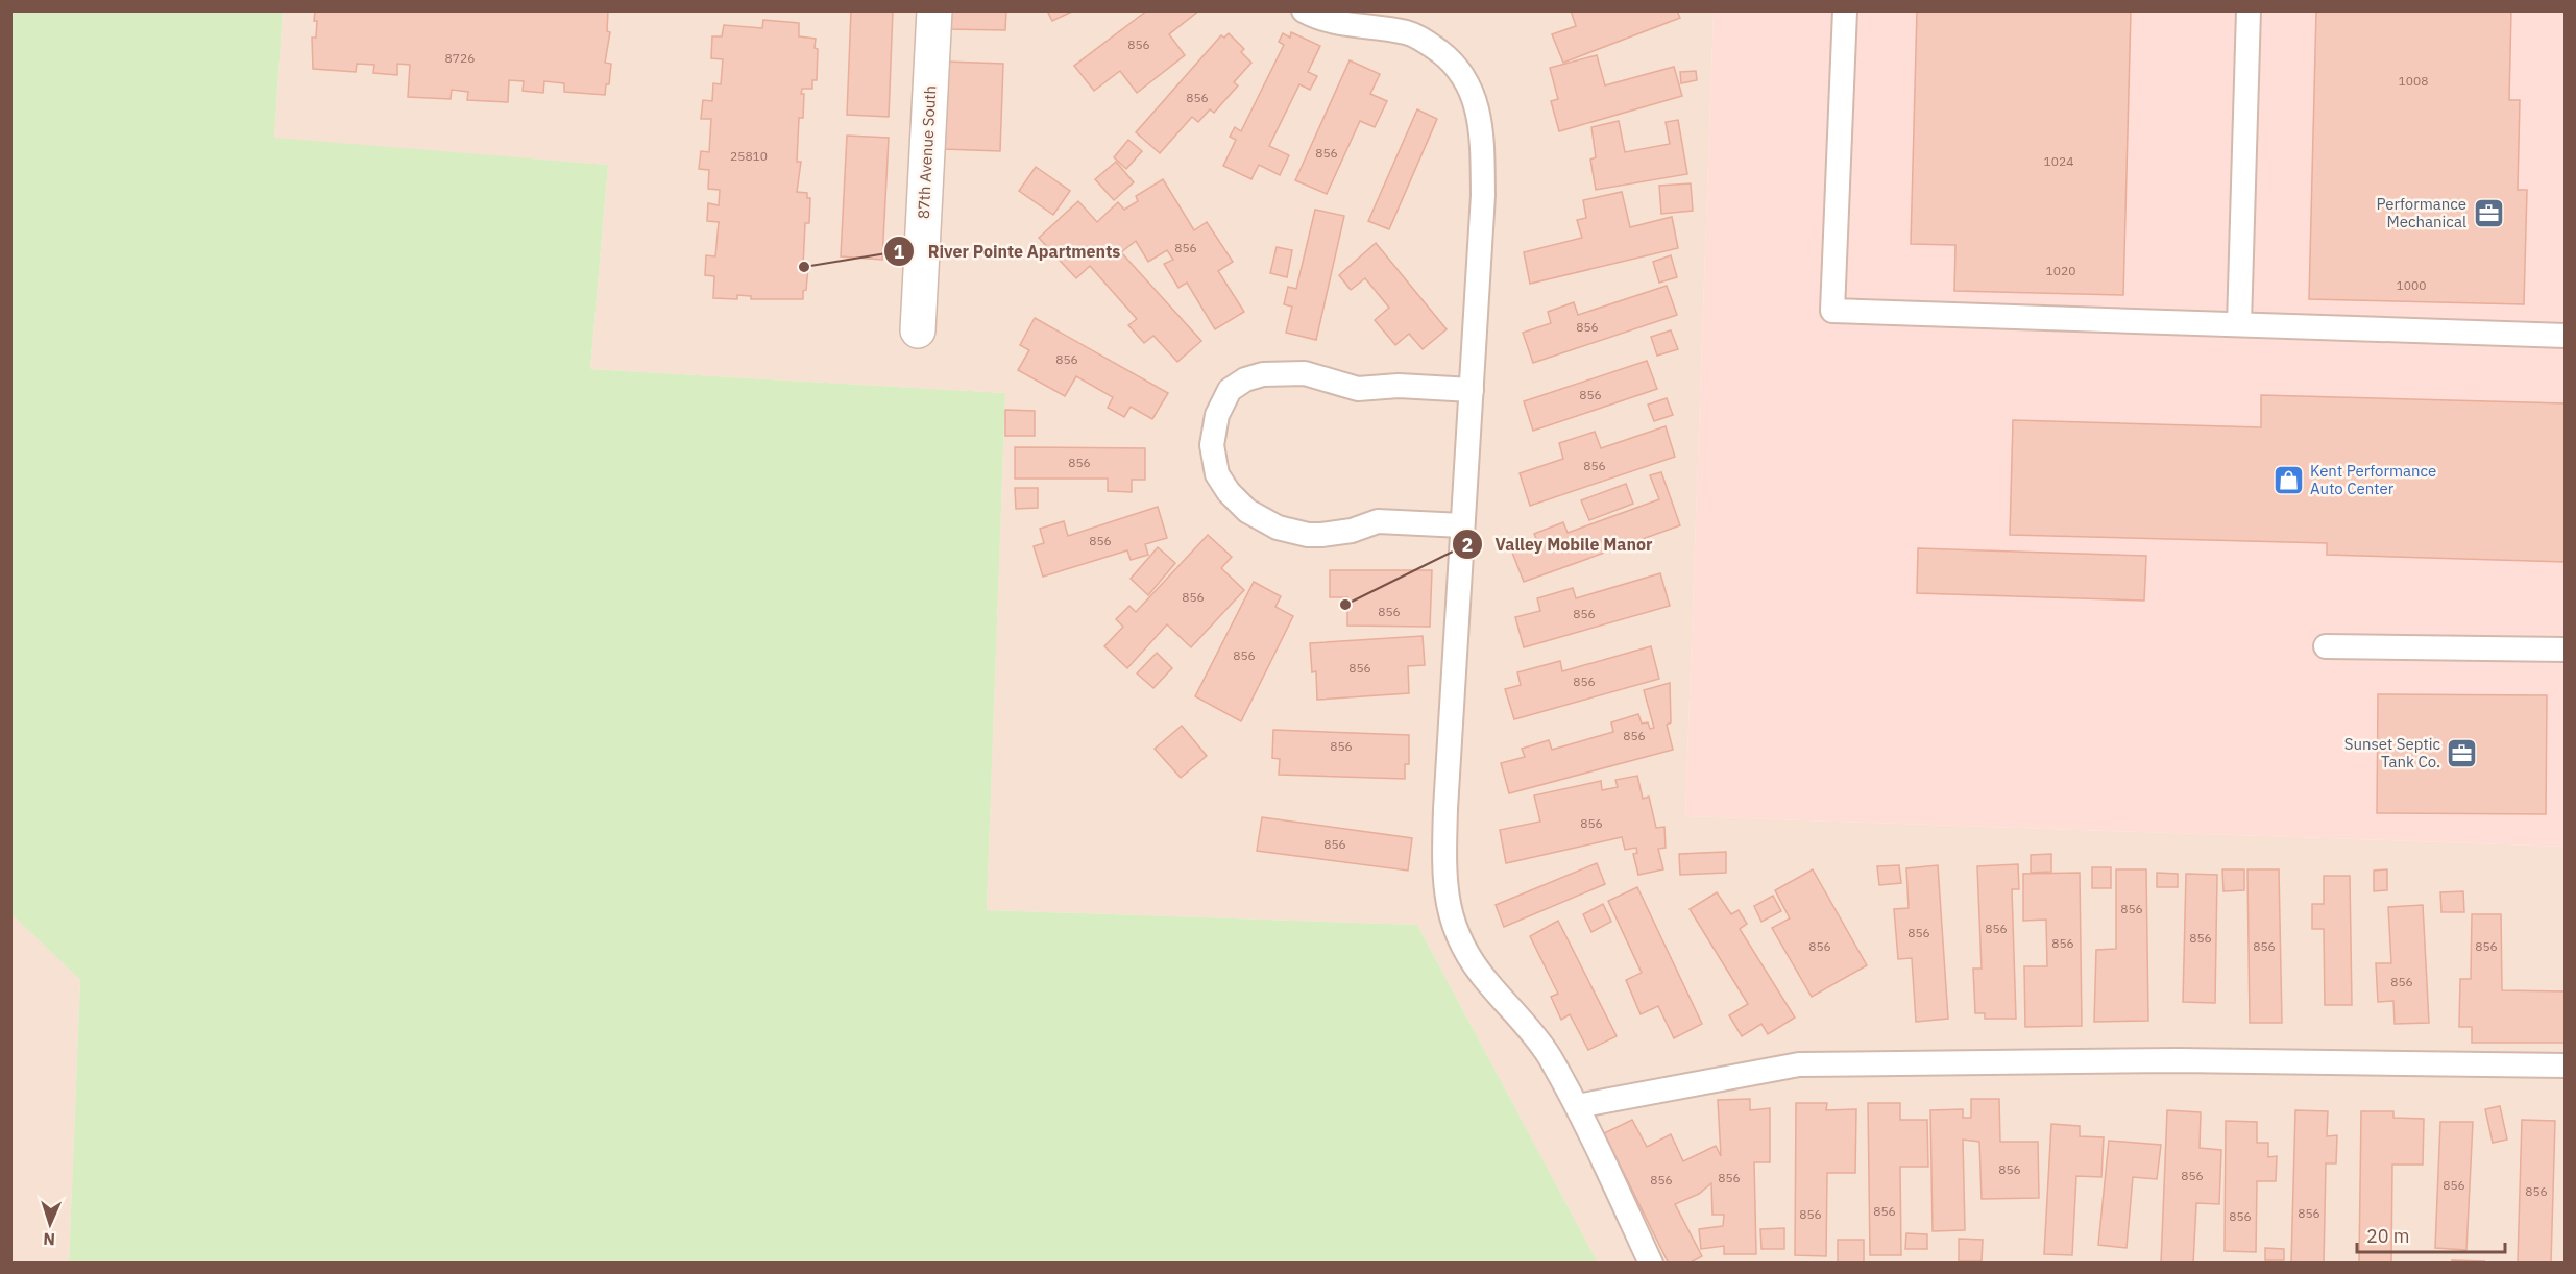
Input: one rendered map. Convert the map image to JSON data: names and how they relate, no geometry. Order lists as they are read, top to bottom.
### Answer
{
  "streets": {
    "street": ["87th Avenue South"]
  },
  "places": {
    "office": ["Performance Mechanical", "Sunset Septic Tank Co."],
    "other": ["River Pointe Apartments", "Valley Mobile Manor"],
    "shop": ["Kent Performance Auto Center"]
  },
  "house_numbers": [
    "856",
    "8726",
    "1008",
    "856",
    "856",
    "25810",
    "1024",
    "856",
    "1020",
    "1000",
    "856",
    "856",
    "856",
    "856",
    "856",
    "856",
    "856",
    "856",
    "856",
    "856",
    "856",
    "856",
    "856",
    "856",
    "856",
    "856",
    "856",
    "856",
    "856",
    "856",
    "856",
    "856",
    "856",
    "856",
    "856",
    "856",
    "856",
    "856",
    "856",
    "856",
    "856",
    "856",
    "856",
    "856",
    "856"
  ],
  "scale_bar": "20 m",
  "north": "bottom"
}
